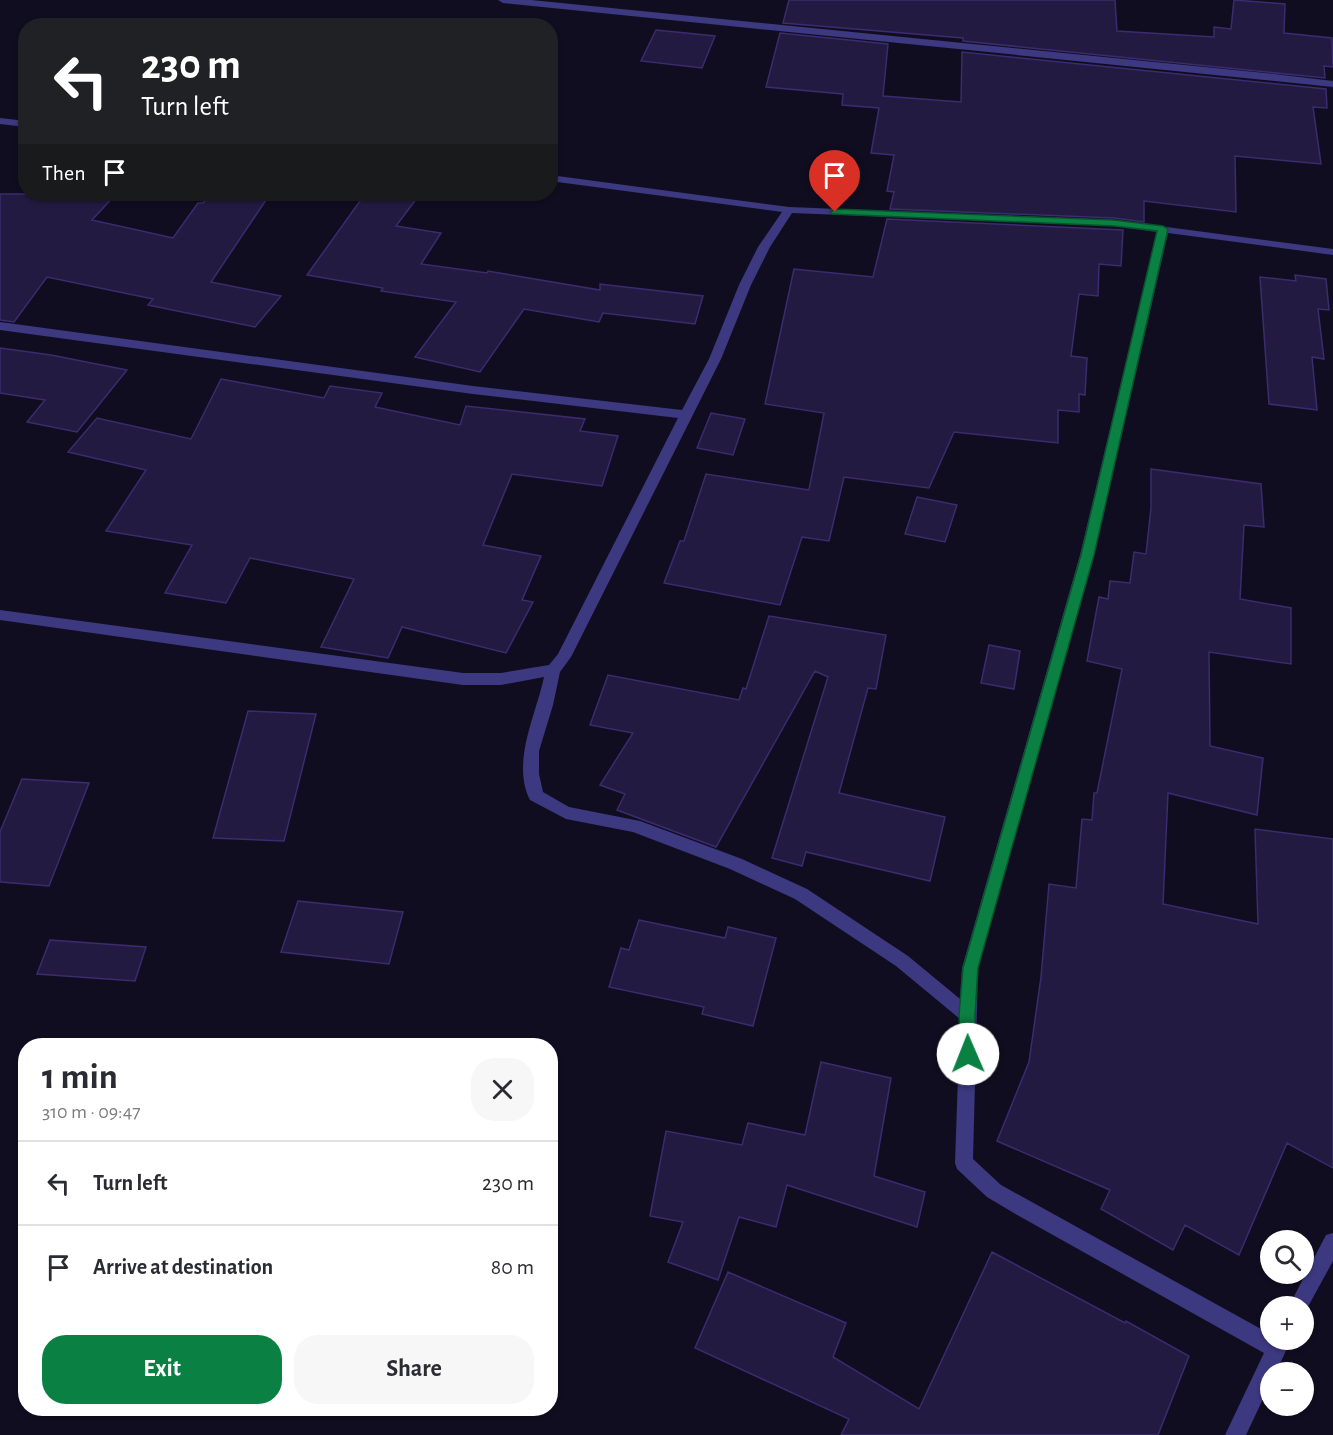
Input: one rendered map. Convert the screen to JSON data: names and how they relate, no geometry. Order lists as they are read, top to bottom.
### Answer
{
  "page": {
    "turn": ["230 m", "Turn left"],
    "then": "Then",
    "heading": ["1 min", "310 m · 09:47"],
    "list": [
      {
        "name": "Turn left",
        "value": "230 m"
      },
      {
        "name": "Arrive at destination",
        "value": "80 m"
      }
    ],
    "map_buttons": ["+", "−"],
    "buttons": ["Exit", "Share"]
  }
}
